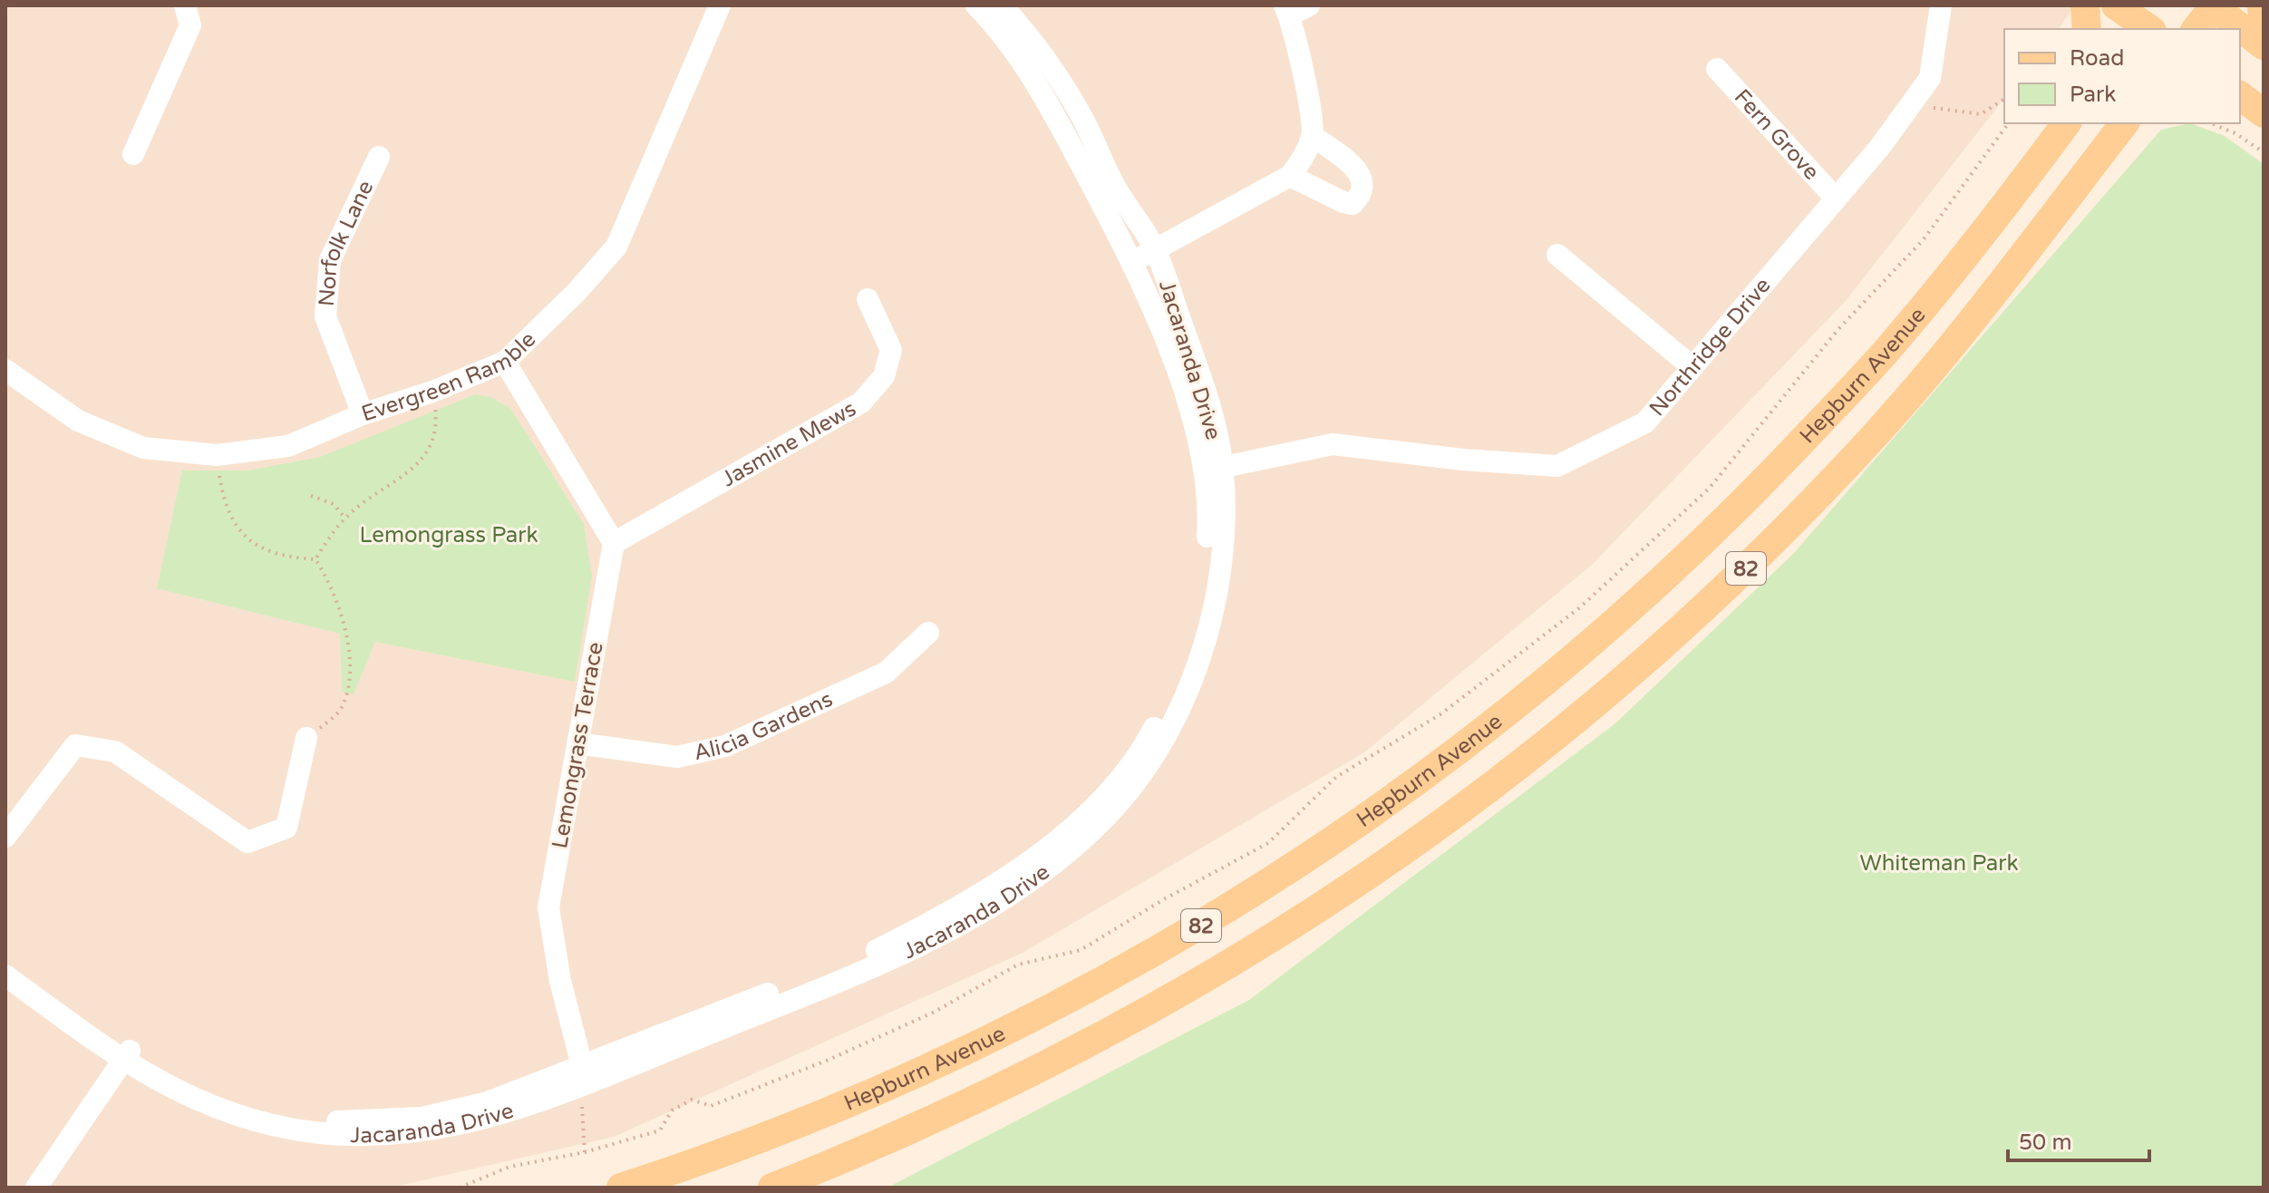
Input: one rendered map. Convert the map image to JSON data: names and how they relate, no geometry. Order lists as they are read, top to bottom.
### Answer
{
  "streets": {
    "main road": ["Hepburn Avenue", "82"],
    "street": [
      "Fern Grove",
      "Norfolk Lane",
      "Northridge Drive",
      "Jacaranda Drive",
      "Evergreen Ramble",
      "Jasmine Mews",
      "Alicia Gardens",
      "Lemongrass Terrace"
    ]
  },
  "crossings": [
    ["Fern Grove", "Northridge Drive"],
    ["Norfolk Lane", "Evergreen Ramble"],
    ["Northridge Drive", "Jacaranda Drive"],
    ["Jacaranda Drive", "Lemongrass Terrace"],
    ["Jasmine Mews", "Lemongrass Terrace"],
    ["Alicia Gardens", "Lemongrass Terrace"]
  ],
  "parks": ["Lemongrass Park", "Whiteman Park"],
  "legend": ["Road", "Park"],
  "scale_bar": "50 m"
}
